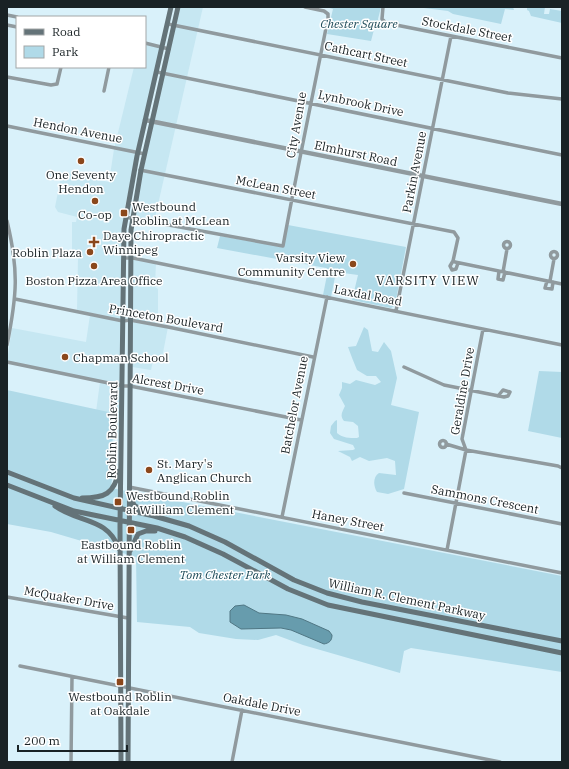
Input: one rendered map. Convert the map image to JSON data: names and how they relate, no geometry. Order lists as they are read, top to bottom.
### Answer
{
  "streets": {
    "main road": ["Roblin Boulevard", "William R. Clement Parkway"],
    "street": [
      "Stockdale Street",
      "Cathcart Street",
      "Lynbrook Drive",
      "City Avenue",
      "Hendon Avenue",
      "Elmhurst Road",
      "Parkin Avenue",
      "McLean Street",
      "Laxdal Road",
      "Princeton Boulevard",
      "Alcrest Drive",
      "Geraldine Drive",
      "Batchelor Avenue",
      "Sammons Crescent",
      "Haney Street",
      "McQuaker Drive",
      "Oakdale Drive"
    ]
  },
  "crossings": [
    ["Stockdale Street", "Parkin Avenue"],
    ["Cathcart Street", "City Avenue"],
    ["Cathcart Street", "Parkin Avenue"],
    ["Cathcart Street", "Roblin Boulevard"],
    ["Lynbrook Drive", "City Avenue"],
    ["Lynbrook Drive", "Parkin Avenue"],
    ["Lynbrook Drive", "Roblin Boulevard"],
    ["City Avenue", "Elmhurst Road"],
    ["City Avenue", "McLean Street"],
    ["City Avenue", "Roblin Boulevard"],
    ["Hendon Avenue", "Roblin Boulevard"],
    ["Elmhurst Road", "Parkin Avenue"],
    ["Elmhurst Road", "Roblin Boulevard"],
    ["Parkin Avenue", "McLean Street"],
    ["Parkin Avenue", "Laxdal Road"],
    ["McLean Street", "Roblin Boulevard"],
    ["Laxdal Road", "Geraldine Drive"],
    ["Laxdal Road", "Batchelor Avenue"],
    ["Laxdal Road", "Roblin Boulevard"],
    ["Princeton Boulevard", "Batchelor Avenue"],
    ["Princeton Boulevard", "Roblin Boulevard"],
    ["Alcrest Drive", "Batchelor Avenue"],
    ["Alcrest Drive", "Roblin Boulevard"],
    ["Geraldine Drive", "Sammons Crescent"],
    ["Geraldine Drive", "Haney Street"],
    ["Batchelor Avenue", "Haney Street"],
    ["Roblin Boulevard", "Haney Street"],
    ["Roblin Boulevard", "McQuaker Drive"],
    ["Roblin Boulevard", "William R. Clement Parkway"],
    ["Roblin Boulevard", "Oakdale Drive"]
  ],
  "districts": ["VARSITY VIEW"],
  "parks": ["Chester Square", "Tom Chester Park"],
  "places": {
    "other": [
      "One Seventy Hendon",
      "Co-op",
      "Roblin Plaza",
      "Varsity View Community Centre",
      "Boston Pizza Area Office",
      "Chapman School",
      "St. Mary's Anglican Church"
    ],
    "transit": [
      "Westbound Roblin at McLean",
      "Westbound Roblin at William Clement",
      "Eastbound Roblin at William Clement",
      "Westbound Roblin at Oakdale"
    ],
    "health": ["Daye Chiropractic Winnipeg"]
  },
  "legend": ["Road", "Park"],
  "scale_bar": "200 m"
}
